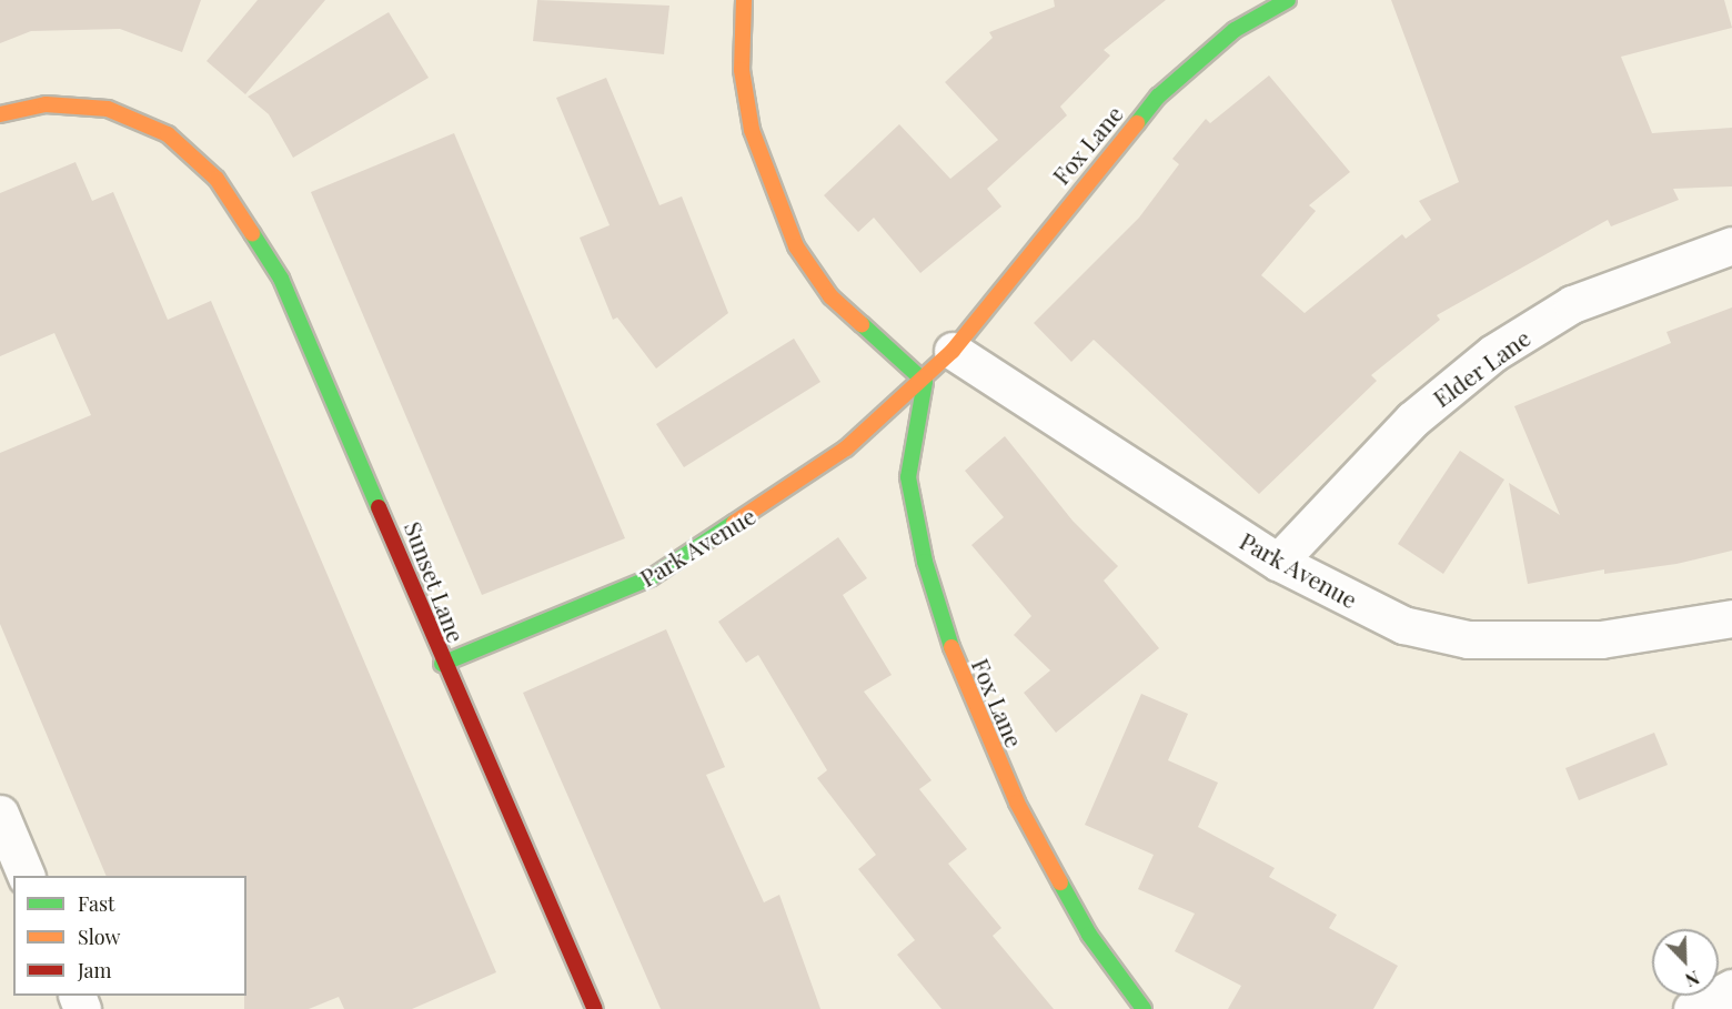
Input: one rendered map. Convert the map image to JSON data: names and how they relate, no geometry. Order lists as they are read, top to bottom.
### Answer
{
  "streets": {
    "street": [
      "Fox Lane",
      "Elder Lane",
      "Park Avenue",
      "Sunset Lane"
    ]
  },
  "crossings": [
    ["Fox Lane", "Park Avenue"],
    ["Elder Lane", "Park Avenue"],
    ["Park Avenue", "Sunset Lane"]
  ],
  "legend": ["Fast", "Slow", "Jam"],
  "north": "bottom right"
}
